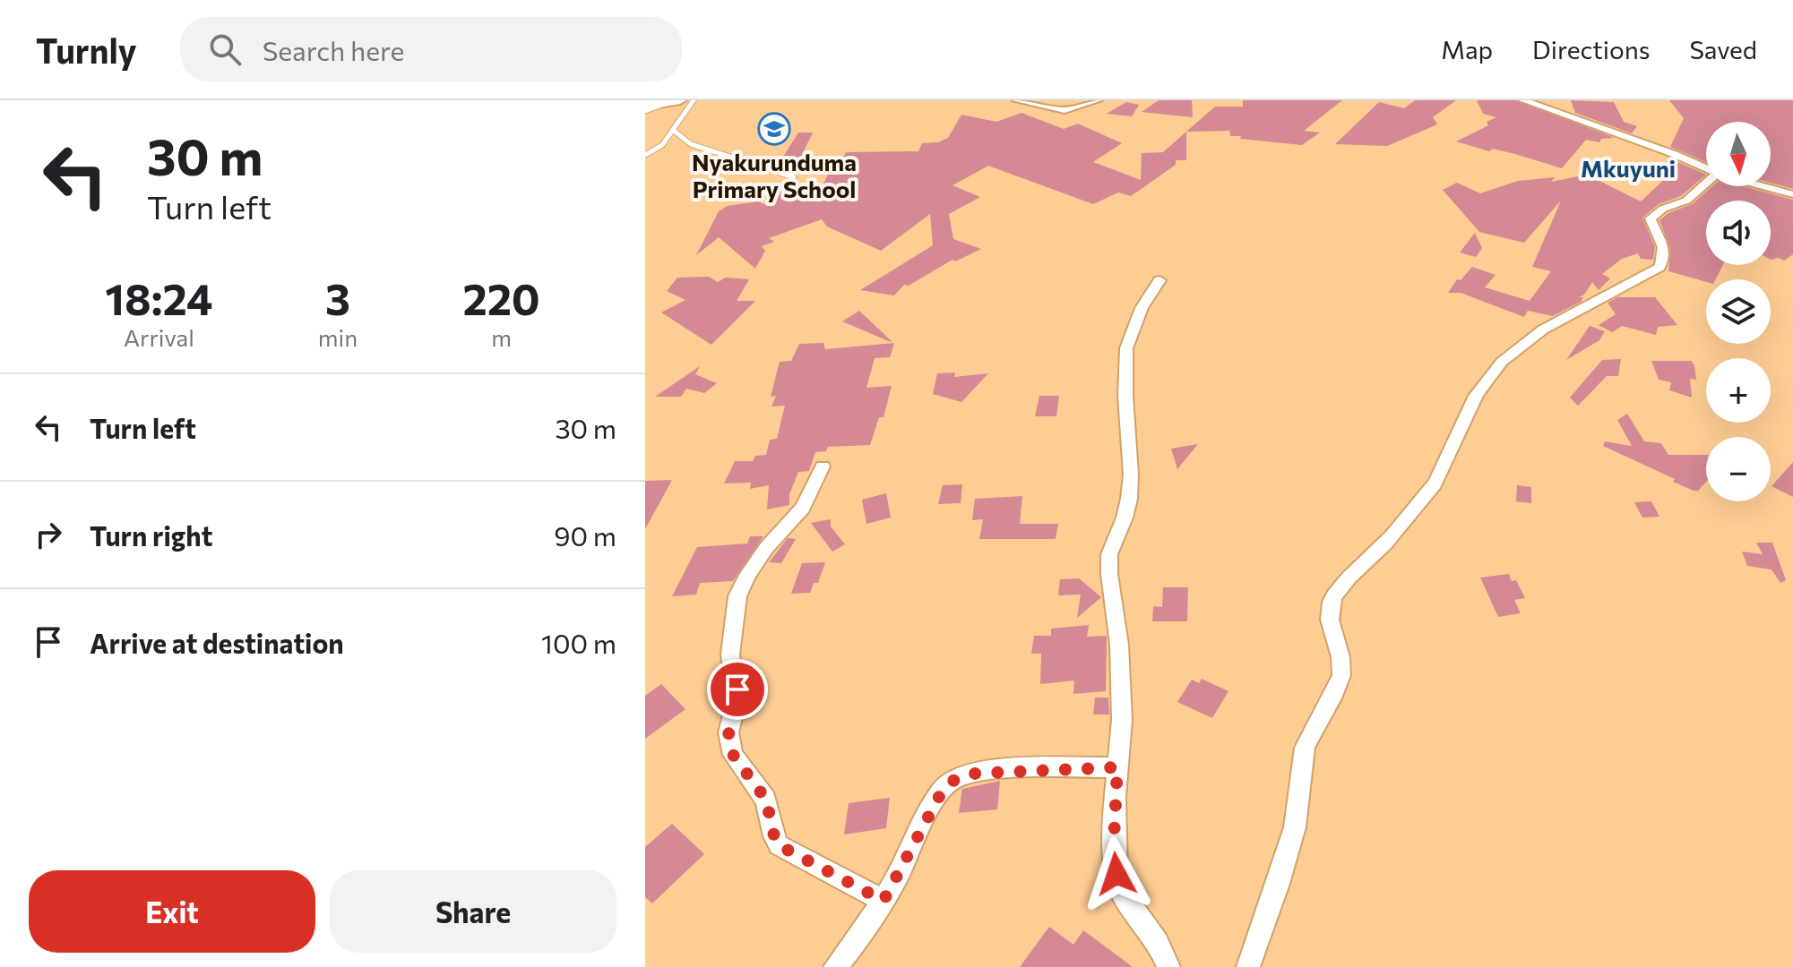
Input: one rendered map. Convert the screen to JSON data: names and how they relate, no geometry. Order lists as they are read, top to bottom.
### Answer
{
  "districts": ["Mkuyuni"],
  "places": {
    "school or university": ["Nyakurunduma Primary School"]
  },
  "north": "bottom",
  "page": {
    "header": "Turnly",
    "search": "Search here",
    "nav": ["Map", "Directions", "Saved"],
    "turn": ["30 m", "Turn left"],
    "map_buttons": ["+", "−"],
    "eta": [
      "18:24",
      "Arrival",
      "3",
      "min",
      "220",
      "m"
    ],
    "list": [
      {
        "name": "Turn left",
        "value": "30 m"
      },
      {
        "name": "Turn right",
        "value": "90 m"
      },
      {
        "name": "Arrive at destination",
        "value": "100 m"
      }
    ],
    "buttons": ["Exit", "Share"]
  }
}
